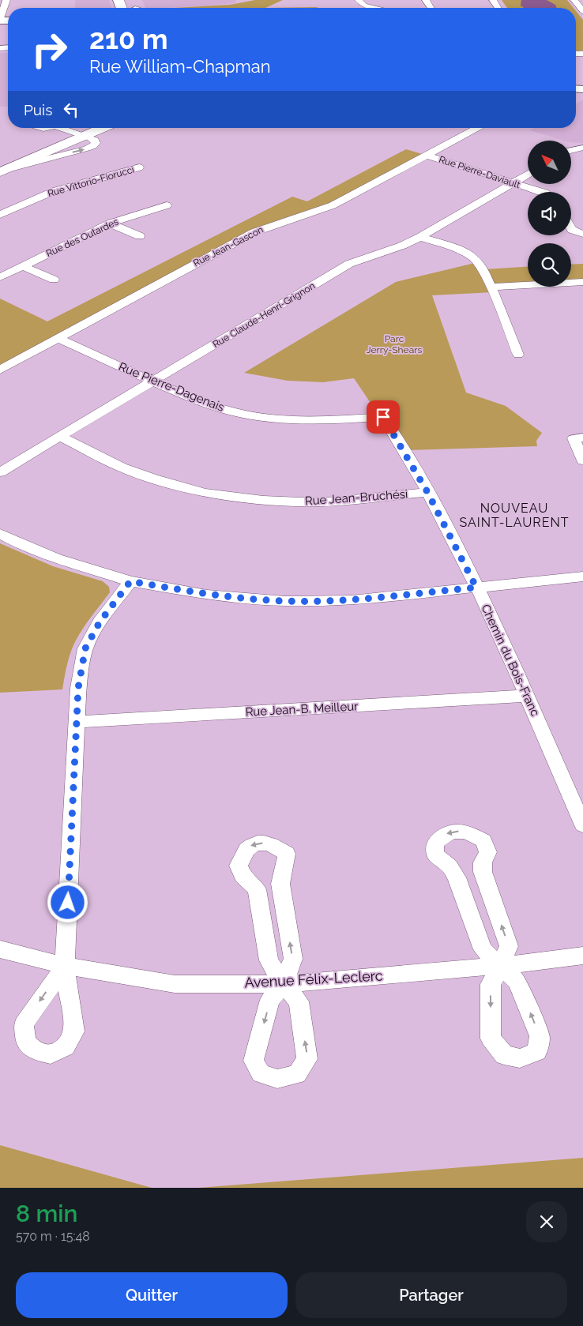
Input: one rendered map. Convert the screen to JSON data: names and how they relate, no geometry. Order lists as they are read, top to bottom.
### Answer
{
  "streets": {
    "street": [
      "Rue Pierre-Daviault",
      "Rue Vittorio-Fiorucci",
      "Rue des Outardes",
      "Rue Jean-Gascon",
      "Rue Claude-Henri-Grignon",
      "Rue Pierre-Dagenais",
      "Rue Jean-Bruchési",
      "Chemin du Bois-Franc",
      "Rue Jean-B. Meilleur",
      "Avenue Félix-Leclerc"
    ]
  },
  "crossings": [
    ["Rue Pierre-Daviault", "Rue Jean-Gascon"],
    ["Rue Pierre-Daviault", "Rue Claude-Henri-Grignon"],
    ["Rue Jean-Gascon", "Rue Pierre-Dagenais"],
    ["Rue Claude-Henri-Grignon", "Rue Pierre-Dagenais"],
    ["Rue Claude-Henri-Grignon", "Rue Jean-Bruchési"],
    ["Rue Pierre-Dagenais", "Chemin du Bois-Franc"],
    ["Rue Jean-Bruchési", "Chemin du Bois-Franc"],
    ["Chemin du Bois-Franc", "Rue Jean-B. Meilleur"]
  ],
  "districts": ["NOUVEAU SAINT-LAURENT"],
  "parks": ["Parc Jerry-Shears"],
  "north": "top left",
  "page": {
    "turn": ["210 m", "Rue William-Chapman"],
    "then": "Puis",
    "heading": ["8 min", "570 m · 15:48"],
    "buttons": ["Quitter", "Partager"]
  }
}
